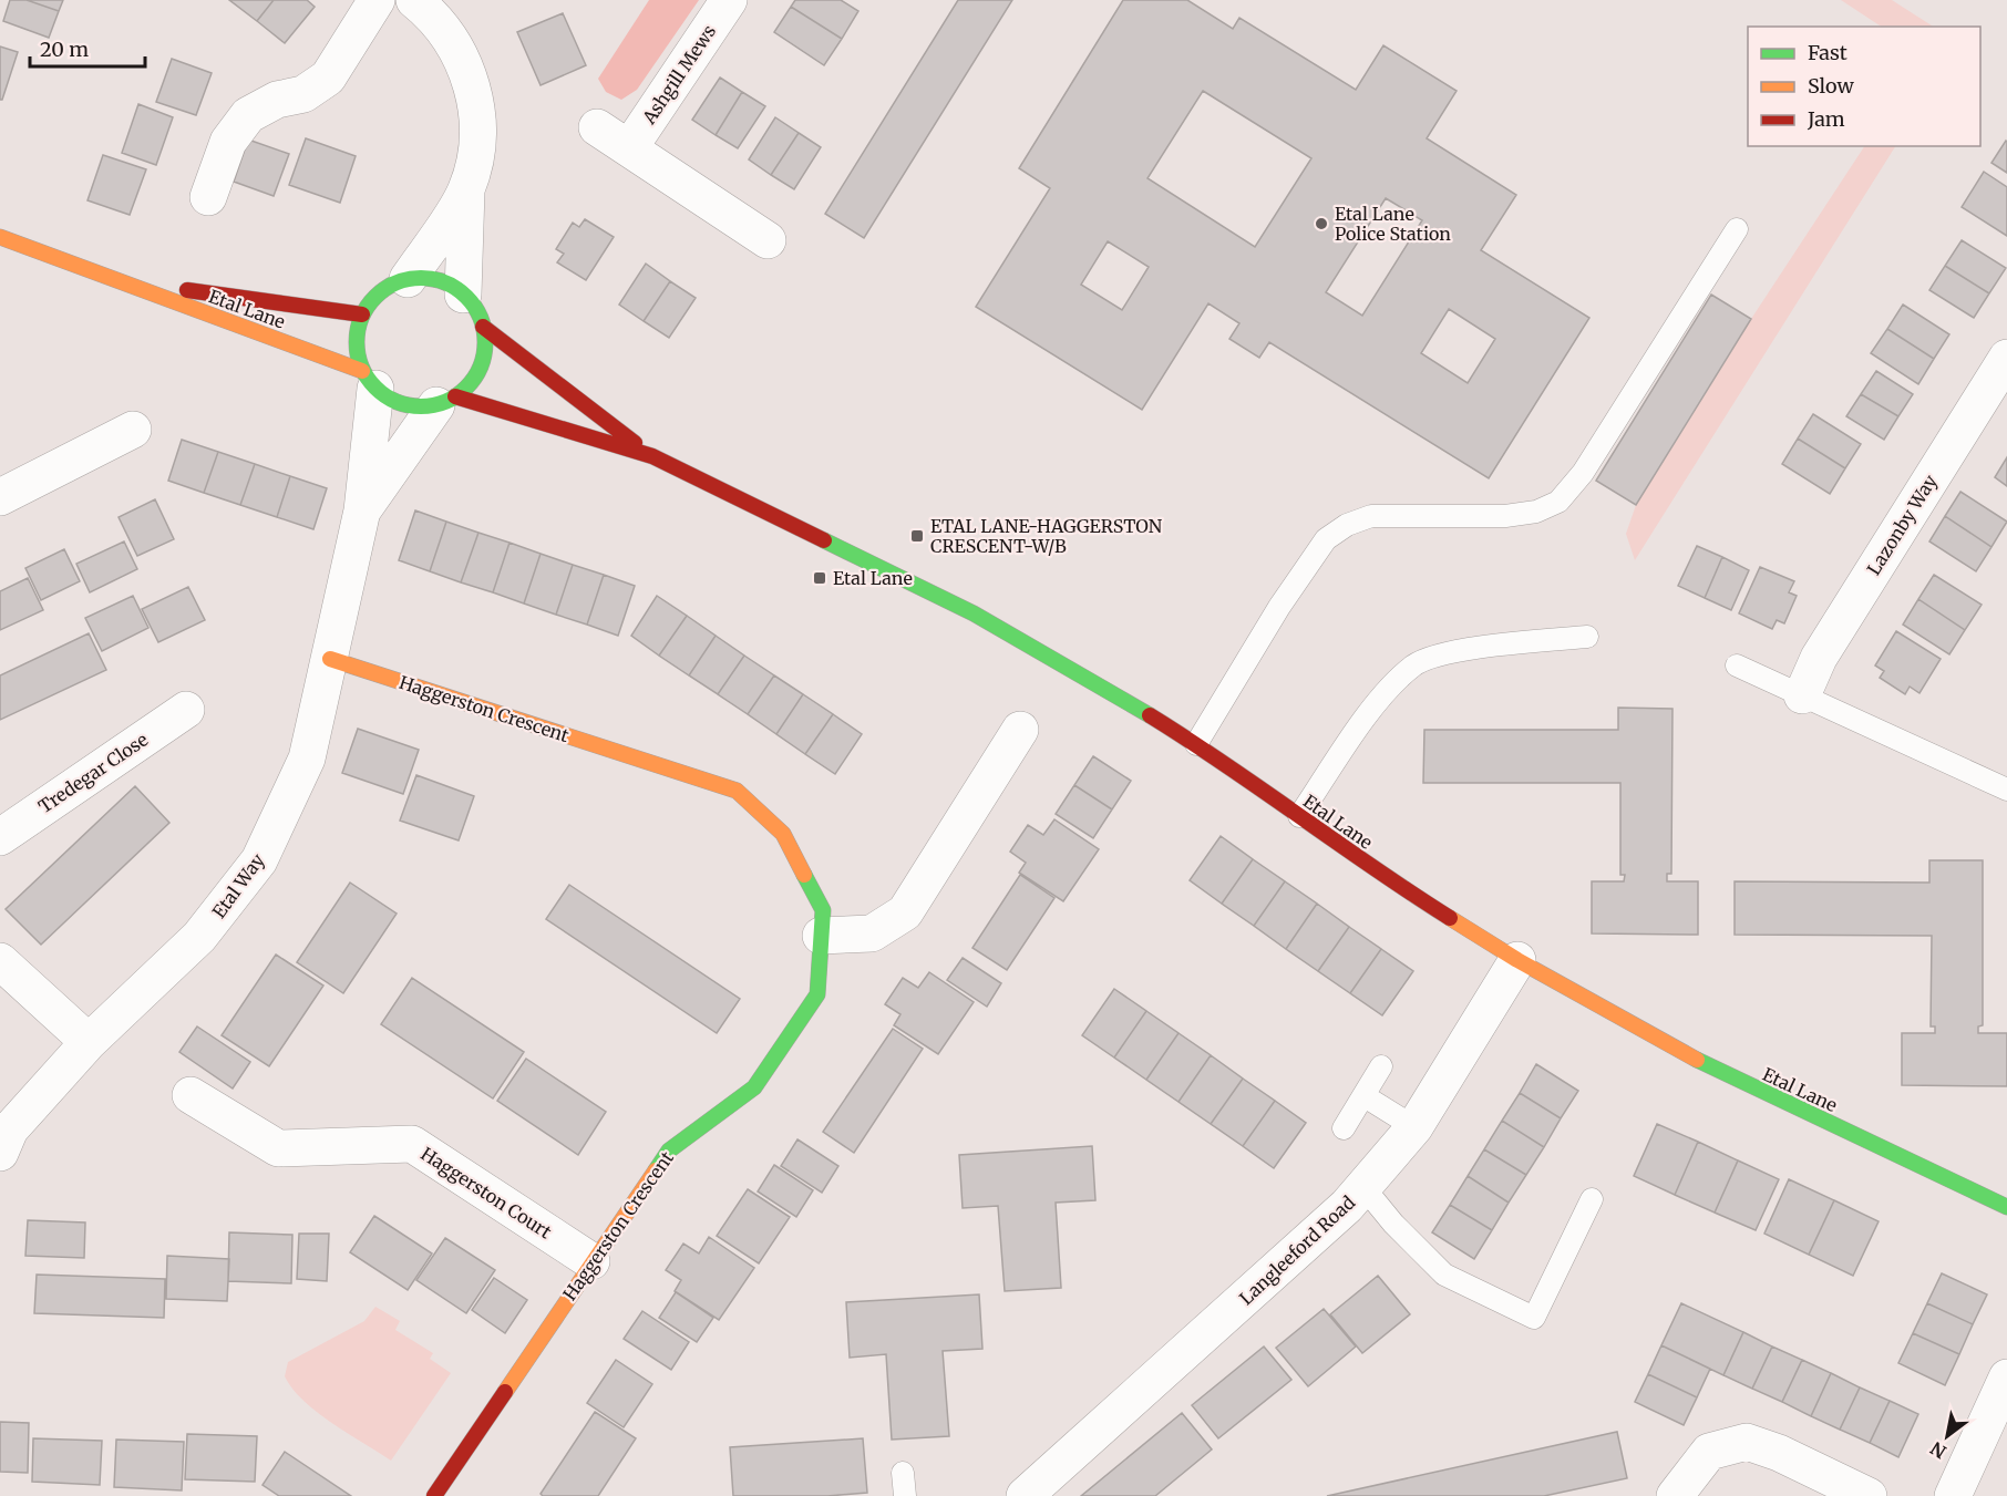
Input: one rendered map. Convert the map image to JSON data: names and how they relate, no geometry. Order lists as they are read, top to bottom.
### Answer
{
  "streets": {
    "street": [
      "Ashgill Mews",
      "Etal Lane",
      "Lazonby Way",
      "Haggerston Crescent",
      "Tredegar Close",
      "Etal Way",
      "Haggerston Court",
      "Langleeford Road"
    ]
  },
  "crossings": [
    ["Etal Lane", "Etal Way"],
    ["Etal Lane", "Langleeford Road"],
    ["Haggerston Crescent", "Etal Way"],
    ["Haggerston Crescent", "Haggerston Court"]
  ],
  "places": {
    "other": ["Etal Lane Police Station"],
    "transit": ["ETAL LANE-HAGGERSTON CRESCENT-W/B", "Etal Lane"]
  },
  "legend": ["Fast", "Slow", "Jam"],
  "scale_bar": "20 m",
  "north": "bottom left"
}
